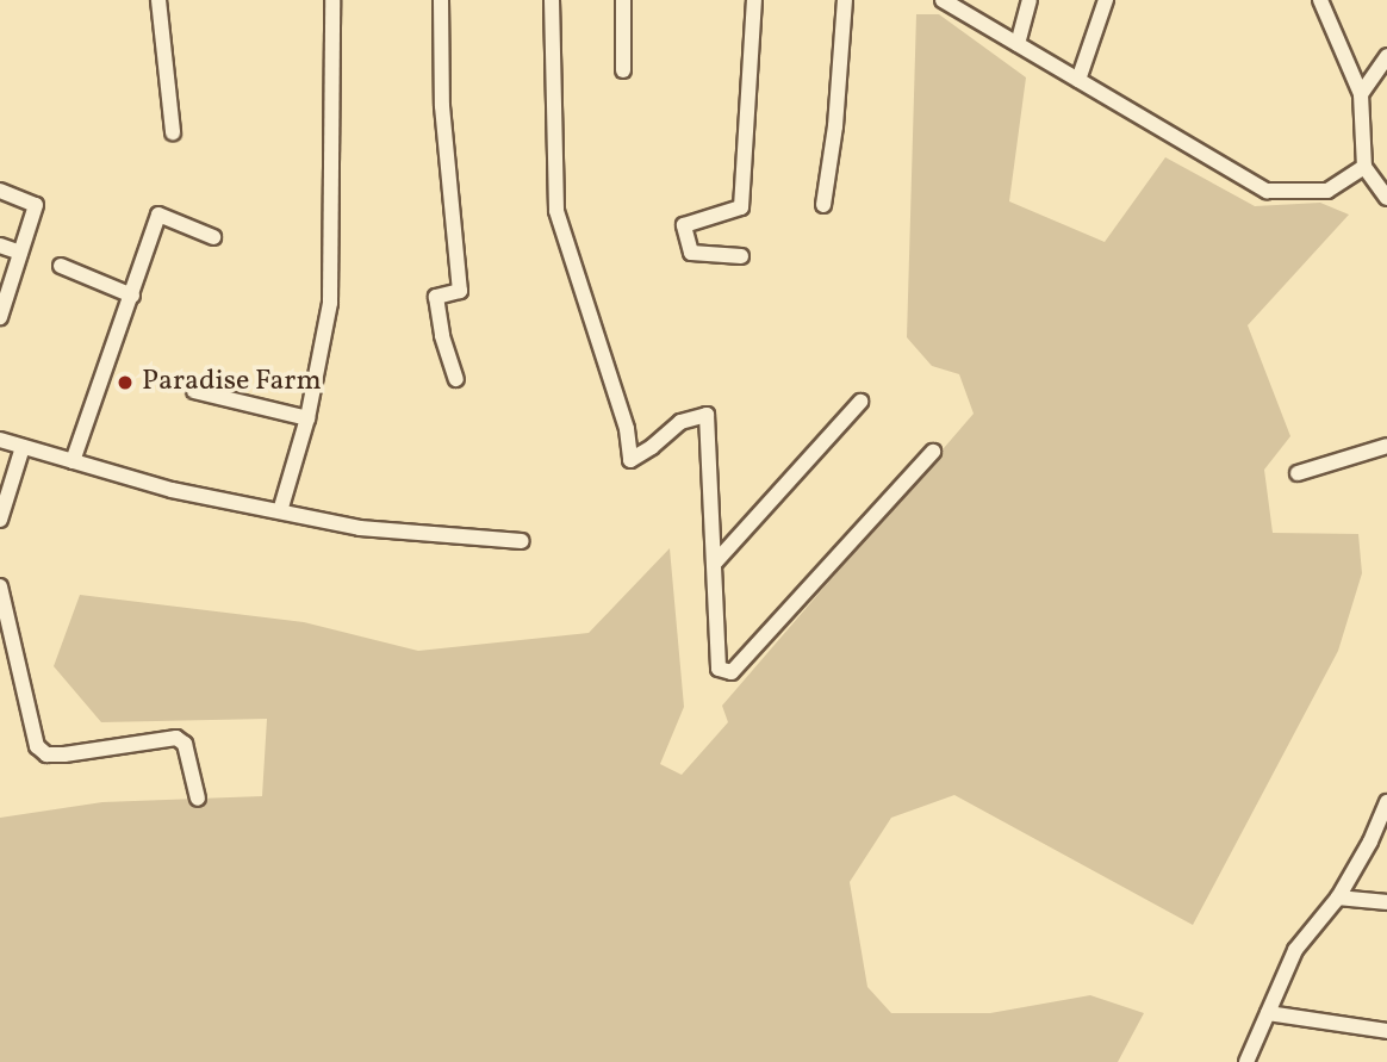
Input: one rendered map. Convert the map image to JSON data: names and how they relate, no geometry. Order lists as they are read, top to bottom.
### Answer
{
  "places": ["Paradise Farm"]
}
